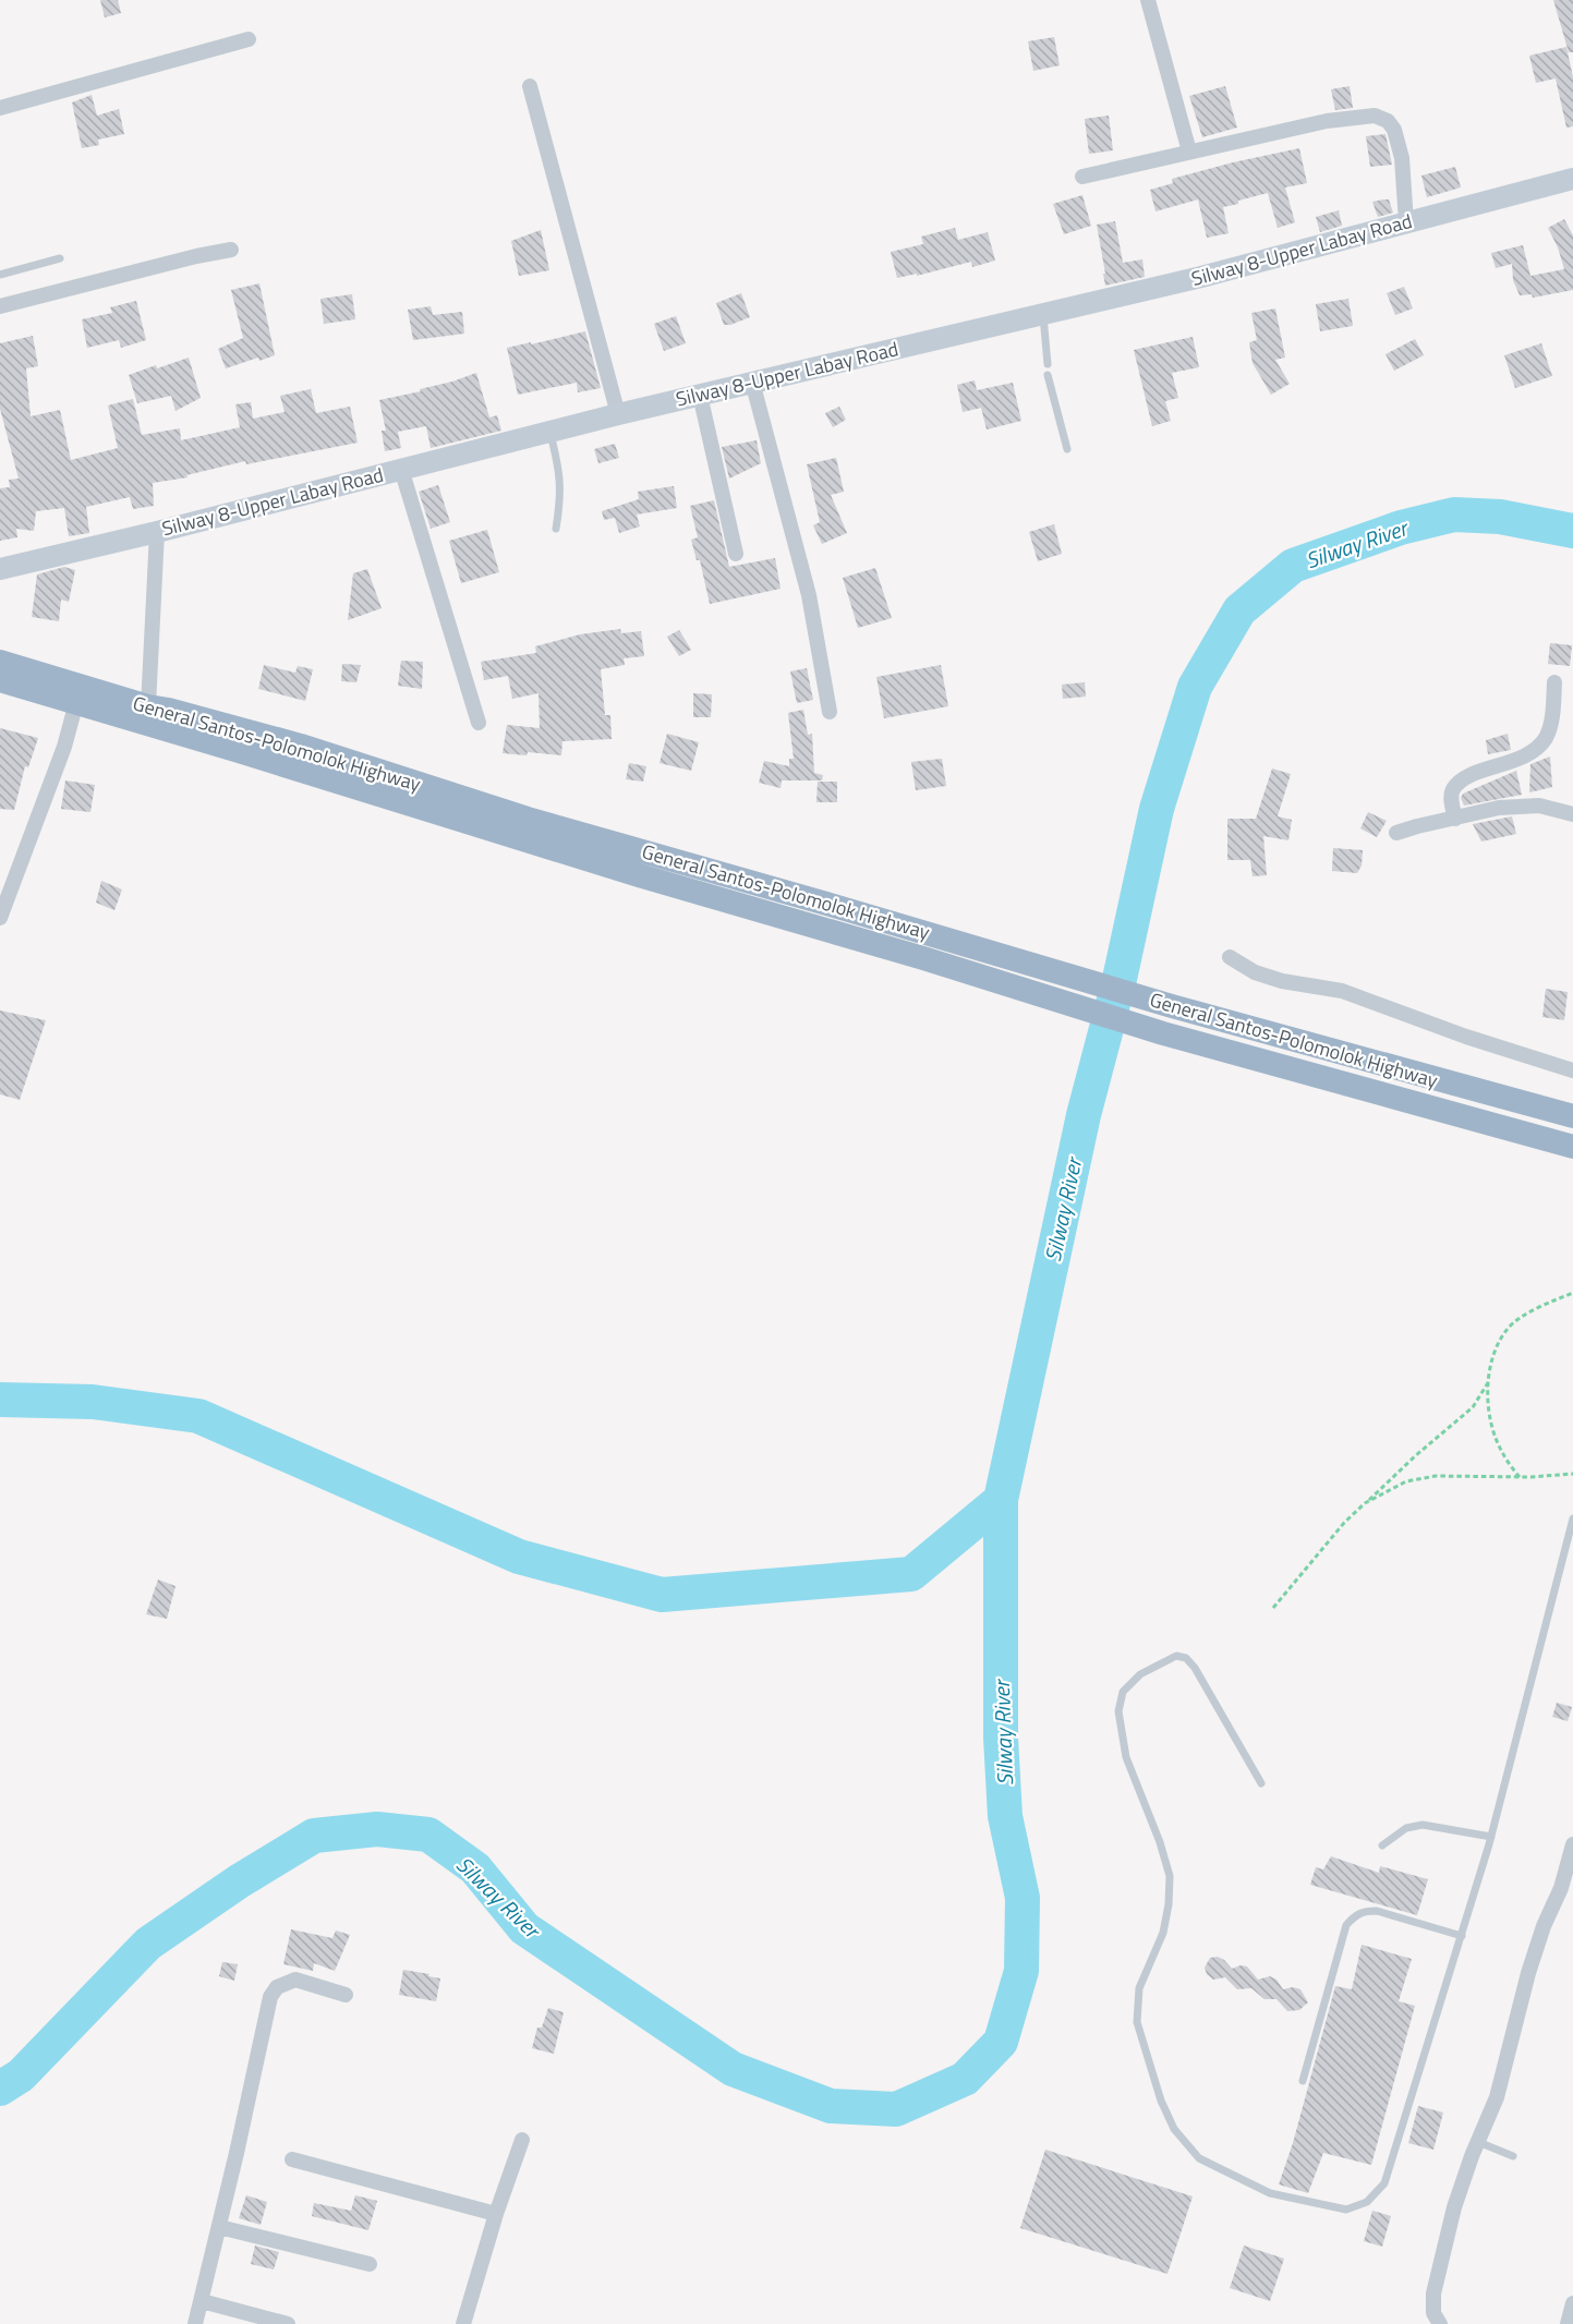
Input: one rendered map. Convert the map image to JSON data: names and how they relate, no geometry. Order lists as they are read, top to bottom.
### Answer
{
  "streets": {
    "highway": ["General Santos-Polomolok Highway"],
    "main road": ["Silway 8-Upper Labay Road"]
  },
  "water": ["Silway River"]
}
